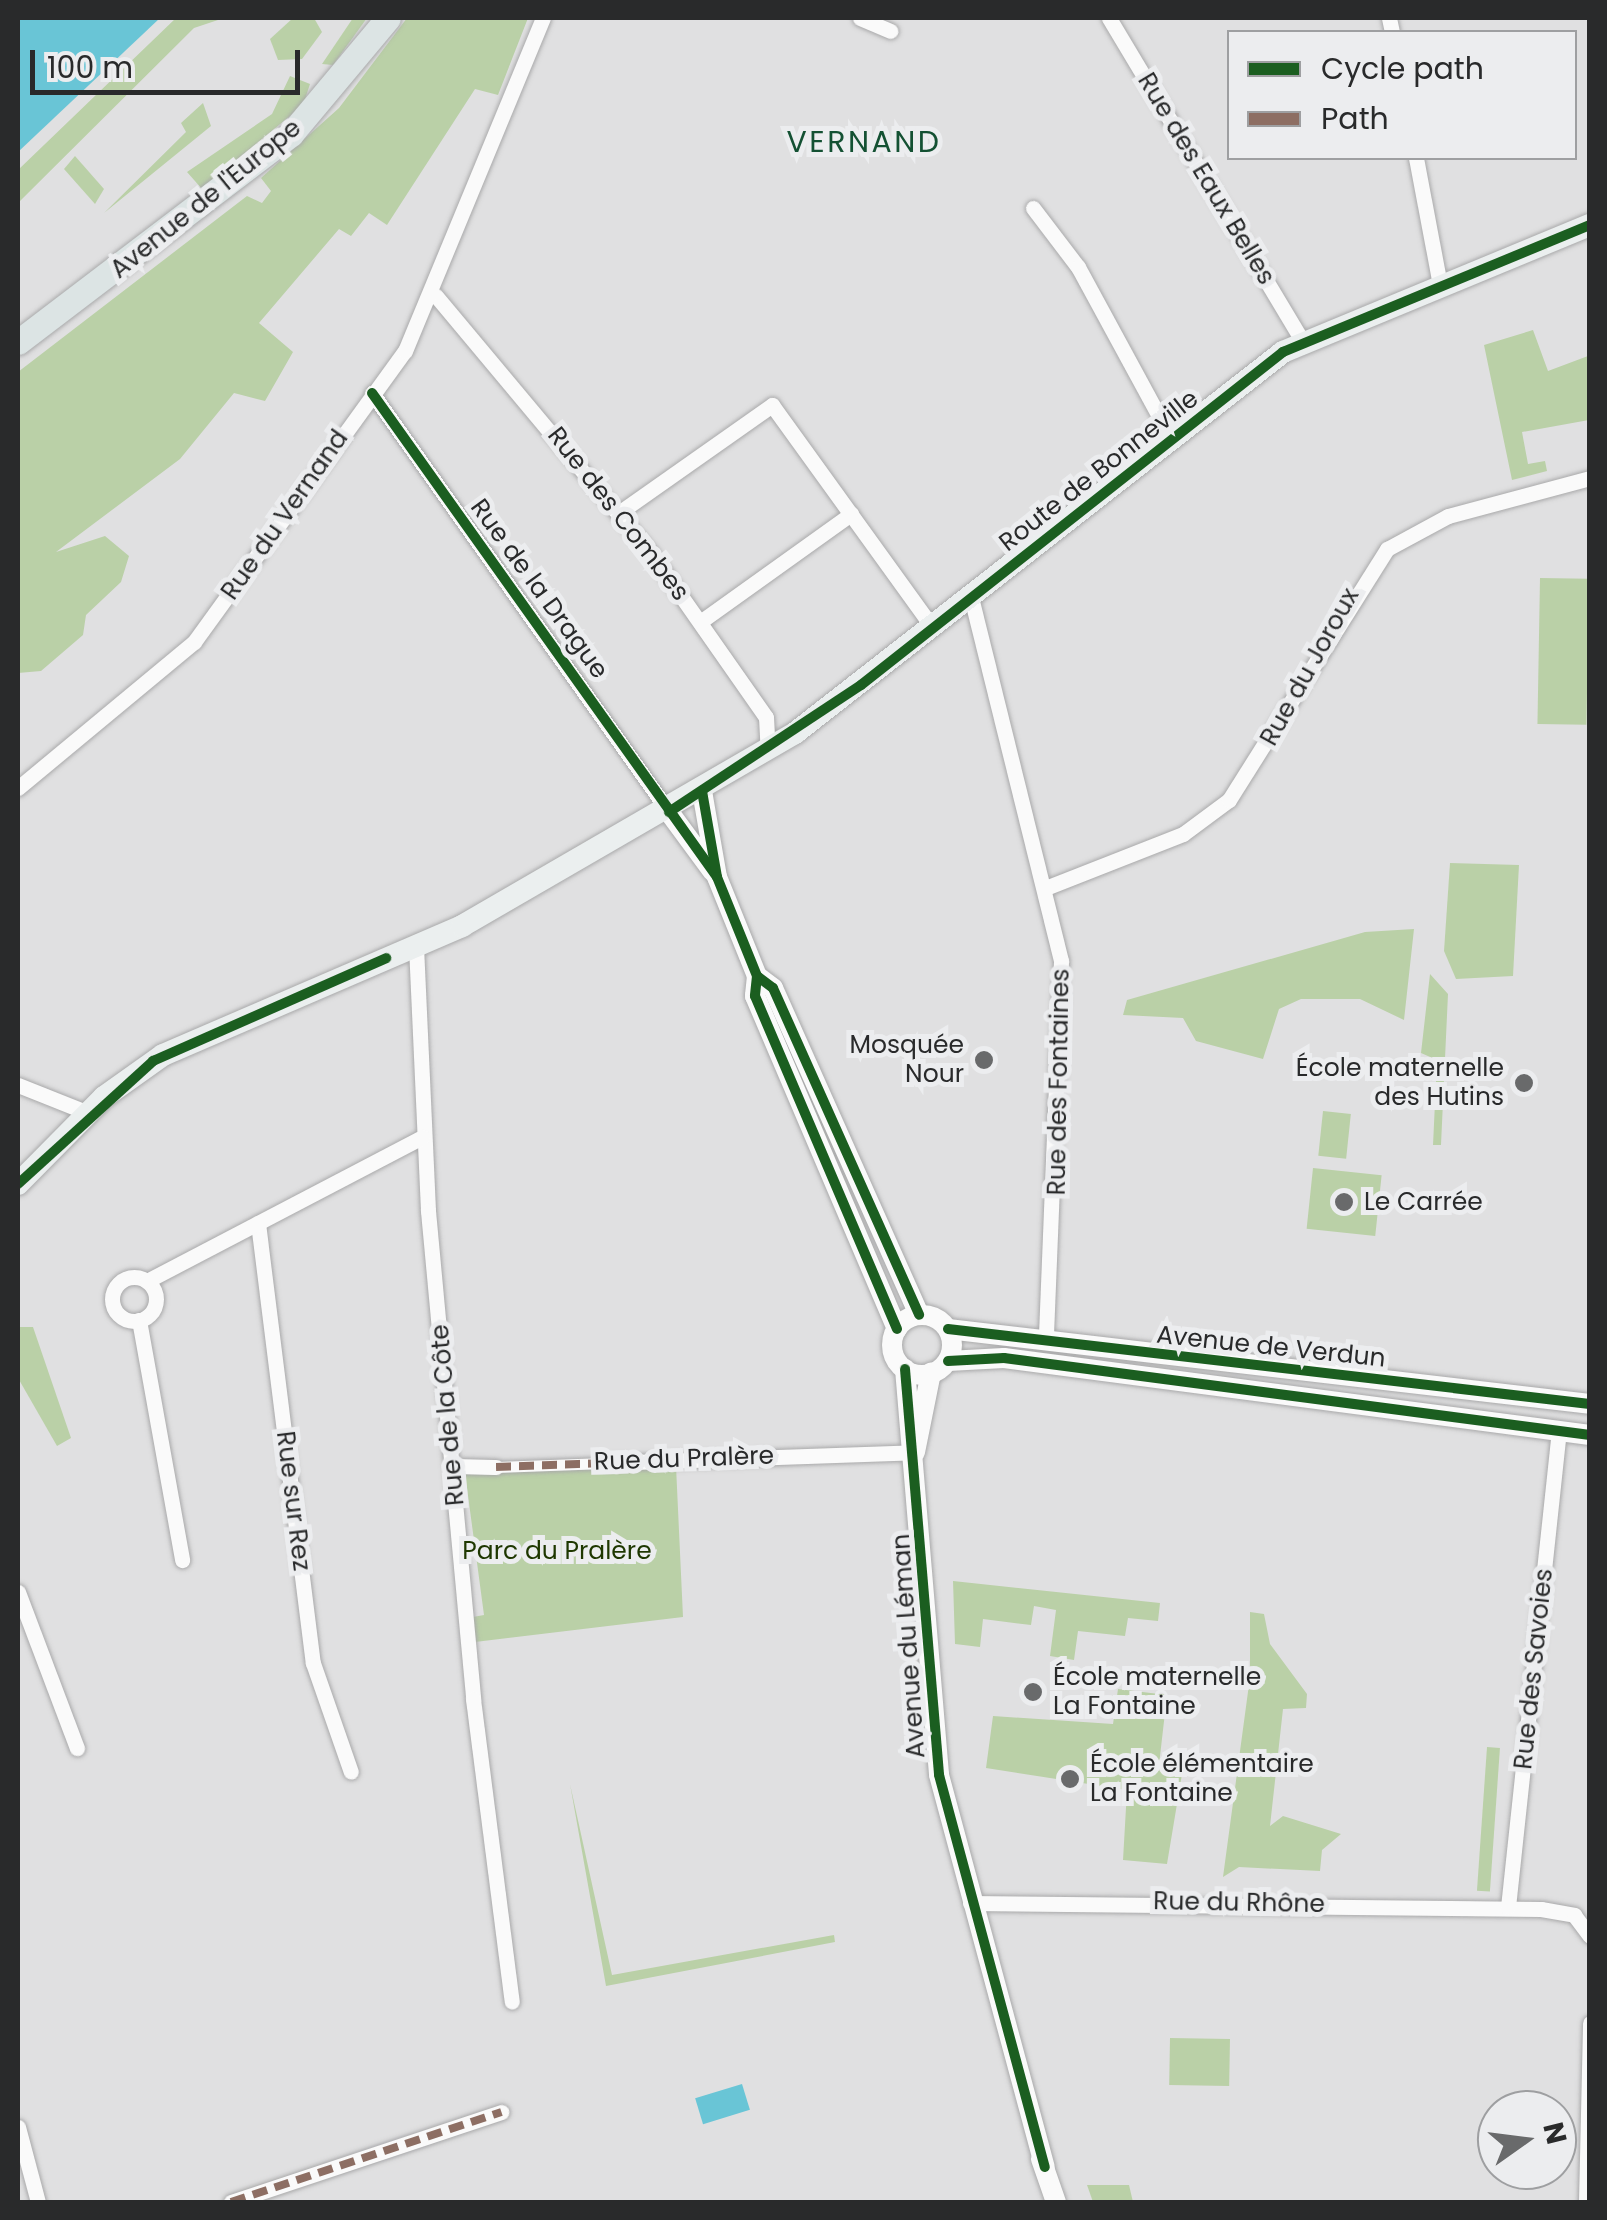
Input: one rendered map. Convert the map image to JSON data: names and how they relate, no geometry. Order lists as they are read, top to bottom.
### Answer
{
  "streets": {
    "main road": ["Avenue de l'Europe", "Route de Bonneville"],
    "street": [
      "Rue des Eaux Belles",
      "Rue des Combes",
      "Rue du Vernand",
      "Rue de la Drague",
      "Rue du Joroux",
      "Rue des Fontaines",
      "Avenue de Verdun",
      "Rue de la Côte",
      "Rue du Pralère",
      "Rue sur Rez",
      "Avenue du Léman",
      "Rue des Savoies",
      "Rue du Rhône"
    ]
  },
  "crossings": [
    ["Rue des Eaux Belles", "Route de Bonneville"],
    ["Route de Bonneville", "Rue des Combes"],
    ["Route de Bonneville", "Rue de la Drague"],
    ["Route de Bonneville", "Rue des Fontaines"],
    ["Route de Bonneville", "Rue de la Côte"],
    ["Rue des Combes", "Rue du Vernand"],
    ["Rue du Vernand", "Rue de la Drague"],
    ["Rue du Joroux", "Rue des Fontaines"],
    ["Rue des Fontaines", "Avenue de Verdun"],
    ["Avenue de Verdun", "Avenue du Léman"],
    ["Avenue de Verdun", "Rue des Savoies"],
    ["Rue de la Côte", "Rue du Pralère"],
    ["Rue du Pralère", "Avenue du Léman"],
    ["Avenue du Léman", "Rue du Rhône"],
    ["Rue des Savoies", "Rue du Rhône"]
  ],
  "districts": ["VERNAND"],
  "parks": ["Parc du Pralère"],
  "places": [
    "Mosquée Nour",
    "École maternelle des Hutins",
    "Le Carrée",
    "École maternelle La Fontaine",
    "École élémentaire La Fontaine"
  ],
  "legend": ["Cycle path", "Path"],
  "scale_bar": "100 m",
  "north": "right"
}
